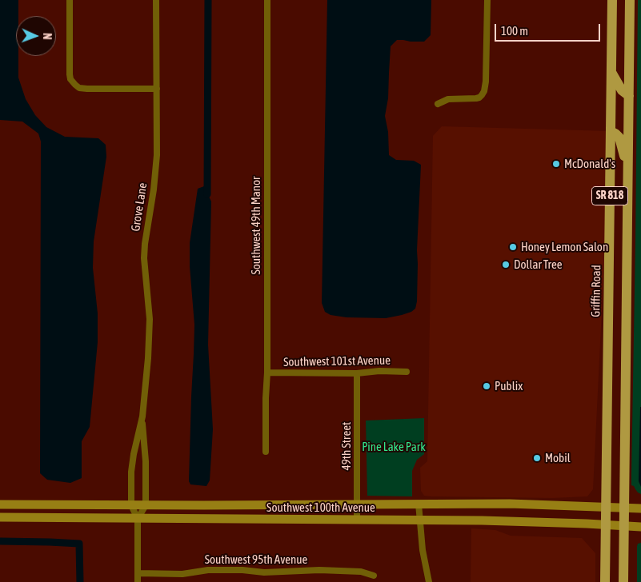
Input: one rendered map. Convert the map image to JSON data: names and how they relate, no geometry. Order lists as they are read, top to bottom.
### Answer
{
  "streets": {
    "main road": ["SR 818", "Griffin Road", "Southwest 100th Avenue"],
    "street": [
      "Grove Lane",
      "Southwest 49th Manor",
      "Southwest 101st Avenue",
      "49th Street",
      "Southwest 95th Avenue"
    ]
  },
  "crossings": [
    ["SR 818", "Southwest 100th Avenue"],
    ["Grove Lane", "Southwest 100th Avenue"],
    ["Southwest 49th Manor", "Southwest 101st Avenue"],
    ["Griffin Road", "Southwest 100th Avenue"],
    ["Southwest 101st Avenue", "49th Street"],
    ["49th Street", "Southwest 100th Avenue"]
  ],
  "parks": ["Pine Lake Park"],
  "places": [
    "McDonald's",
    "Honey Lemon Salon",
    "Dollar Tree",
    "Publix",
    "Mobil"
  ],
  "scale_bar": "100 m",
  "north": "right"
}
